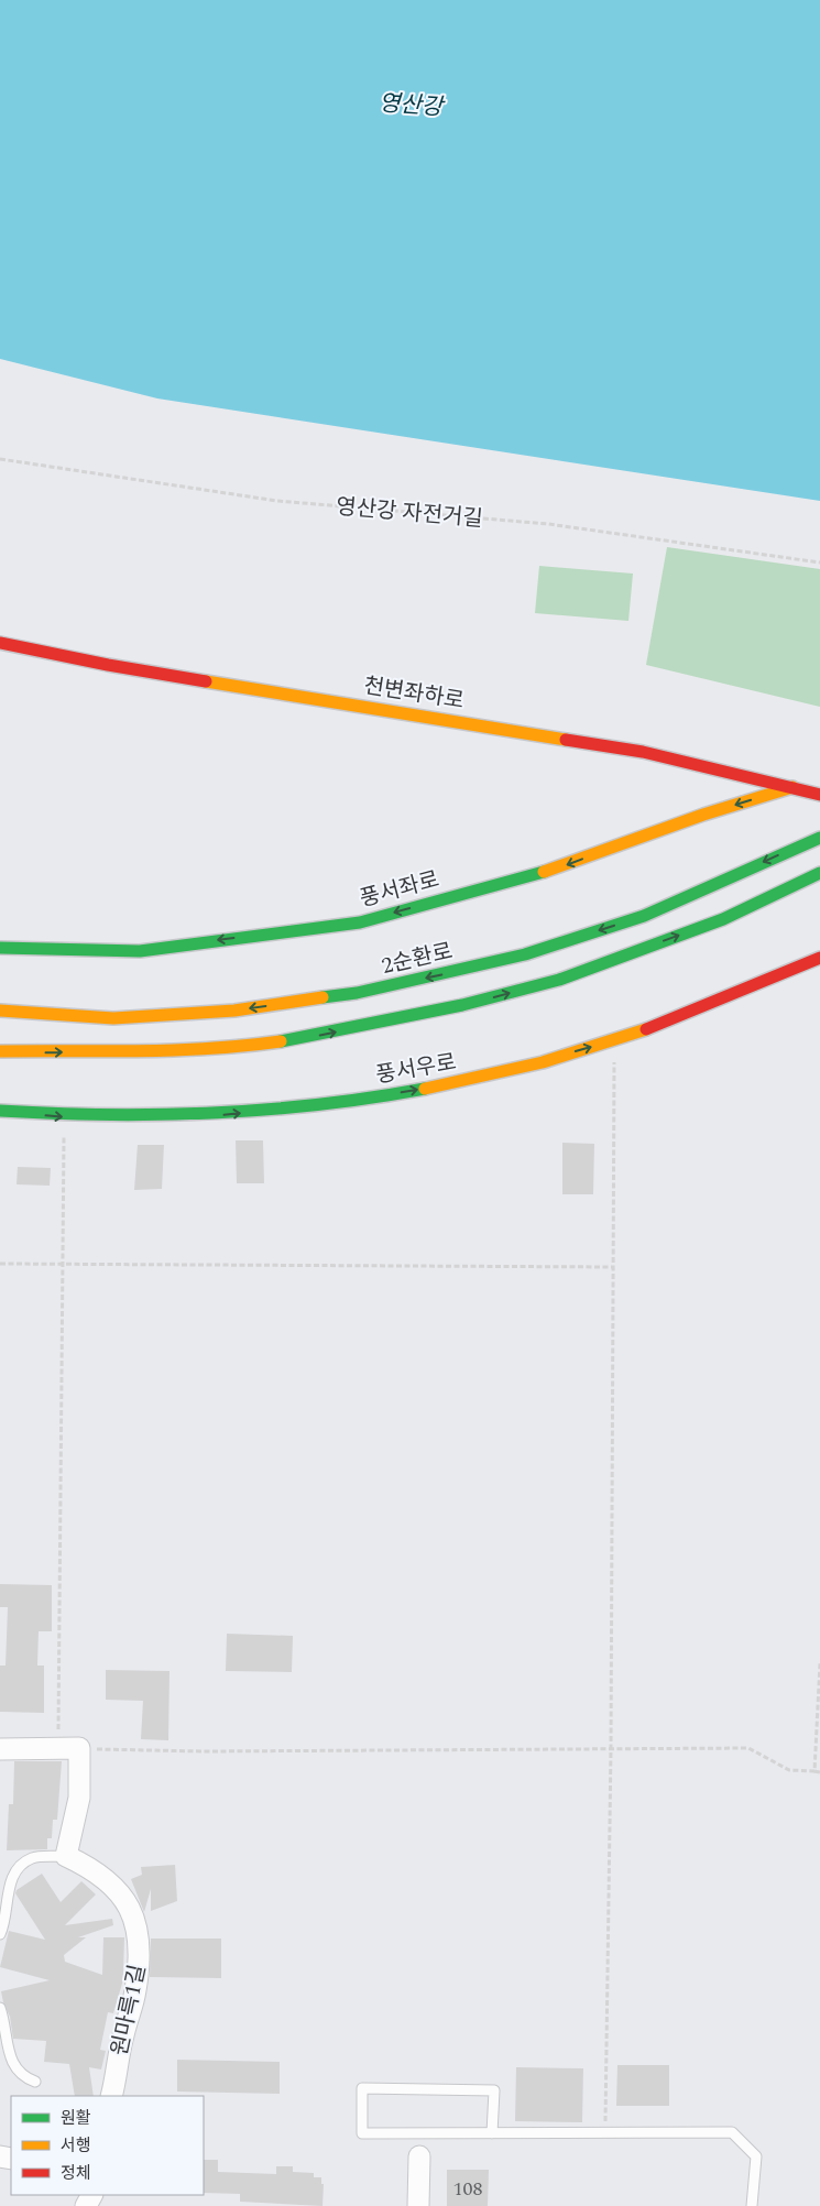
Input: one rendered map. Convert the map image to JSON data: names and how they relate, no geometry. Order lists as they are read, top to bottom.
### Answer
{
  "streets": {
    "main road": [
      "천변좌하로",
      "풍서좌로",
      "2순환로",
      "풍서우로"
    ],
    "street": ["원마륵1길"],
    "path": ["영산강 자전거길"]
  },
  "crossings": [
    ["천변좌하로", "풍서좌로"]
  ],
  "water": ["영산강"],
  "house_numbers": ["108"],
  "legend": ["원활", "서행", "정체"]
}
